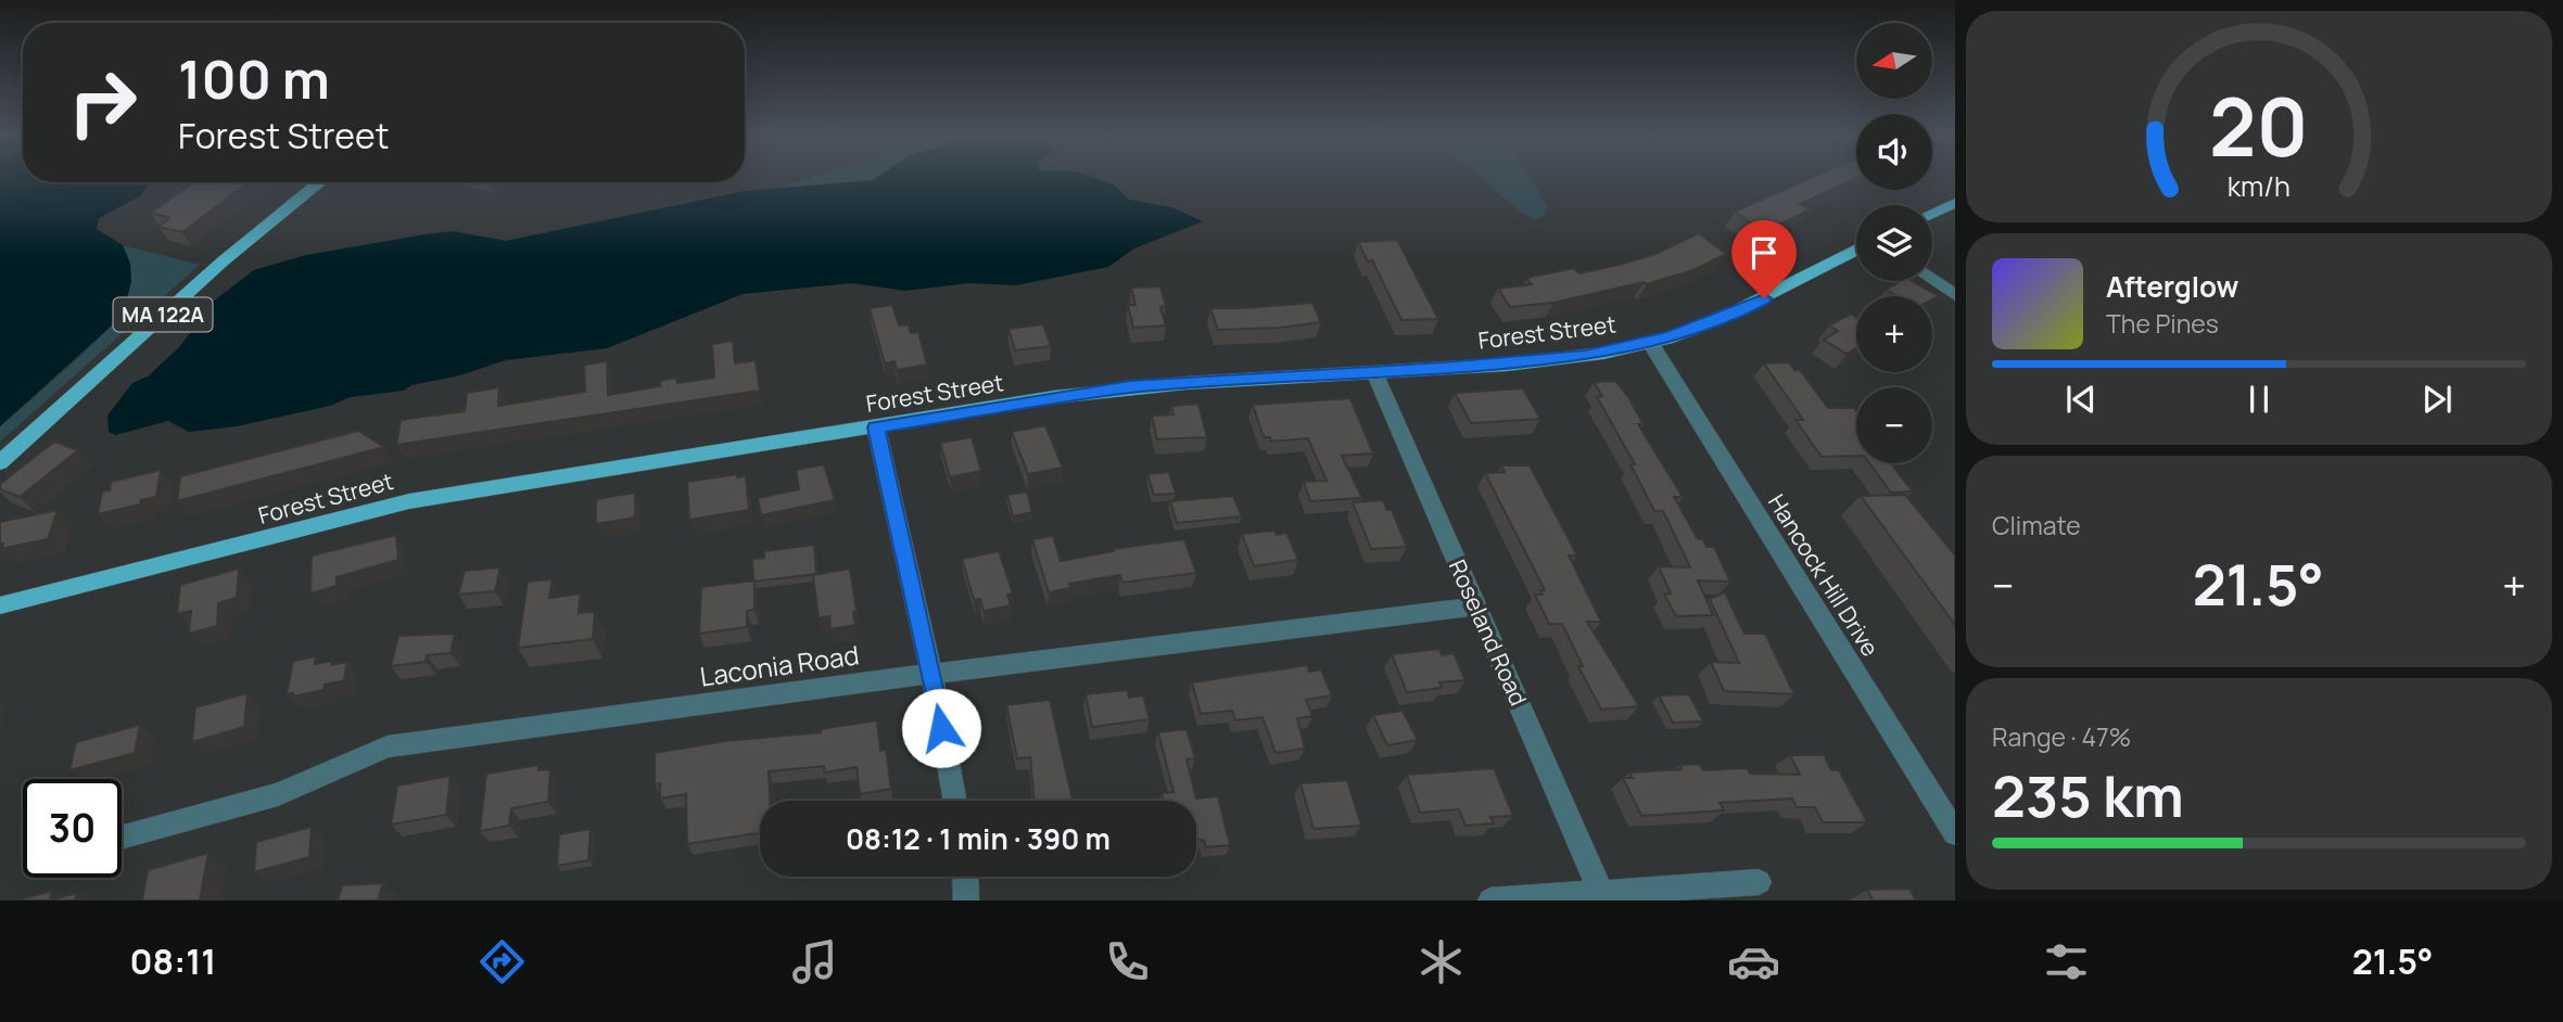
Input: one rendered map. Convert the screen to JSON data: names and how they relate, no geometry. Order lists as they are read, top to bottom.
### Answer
{
  "streets": {
    "main road": ["MA 122A", "Forest Street"],
    "street": ["Hancock Hill Drive", "Roseland Road", "Laconia Road"]
  },
  "crossings": [
    ["Forest Street", "Hancock Hill Drive"],
    ["Forest Street", "Roseland Road"],
    ["Roseland Road", "Laconia Road"]
  ],
  "north": "left",
  "page": {
    "map_buttons": ["+", "−"],
    "turn": ["100 m", "Forest Street"],
    "song": ["Afterglow", "The Pines"],
    "tile": [
      "Climate",
      ["Range · 47%", "235 km"]
    ],
    "heat": ["−", "21.5°", "+"],
    "limit": "30",
    "trip": "08:12 · 1 min · 390 m",
    "tabs": ["08:11", "21.5°"],
    "gauge": ["20", "km/h"]
  }
}
